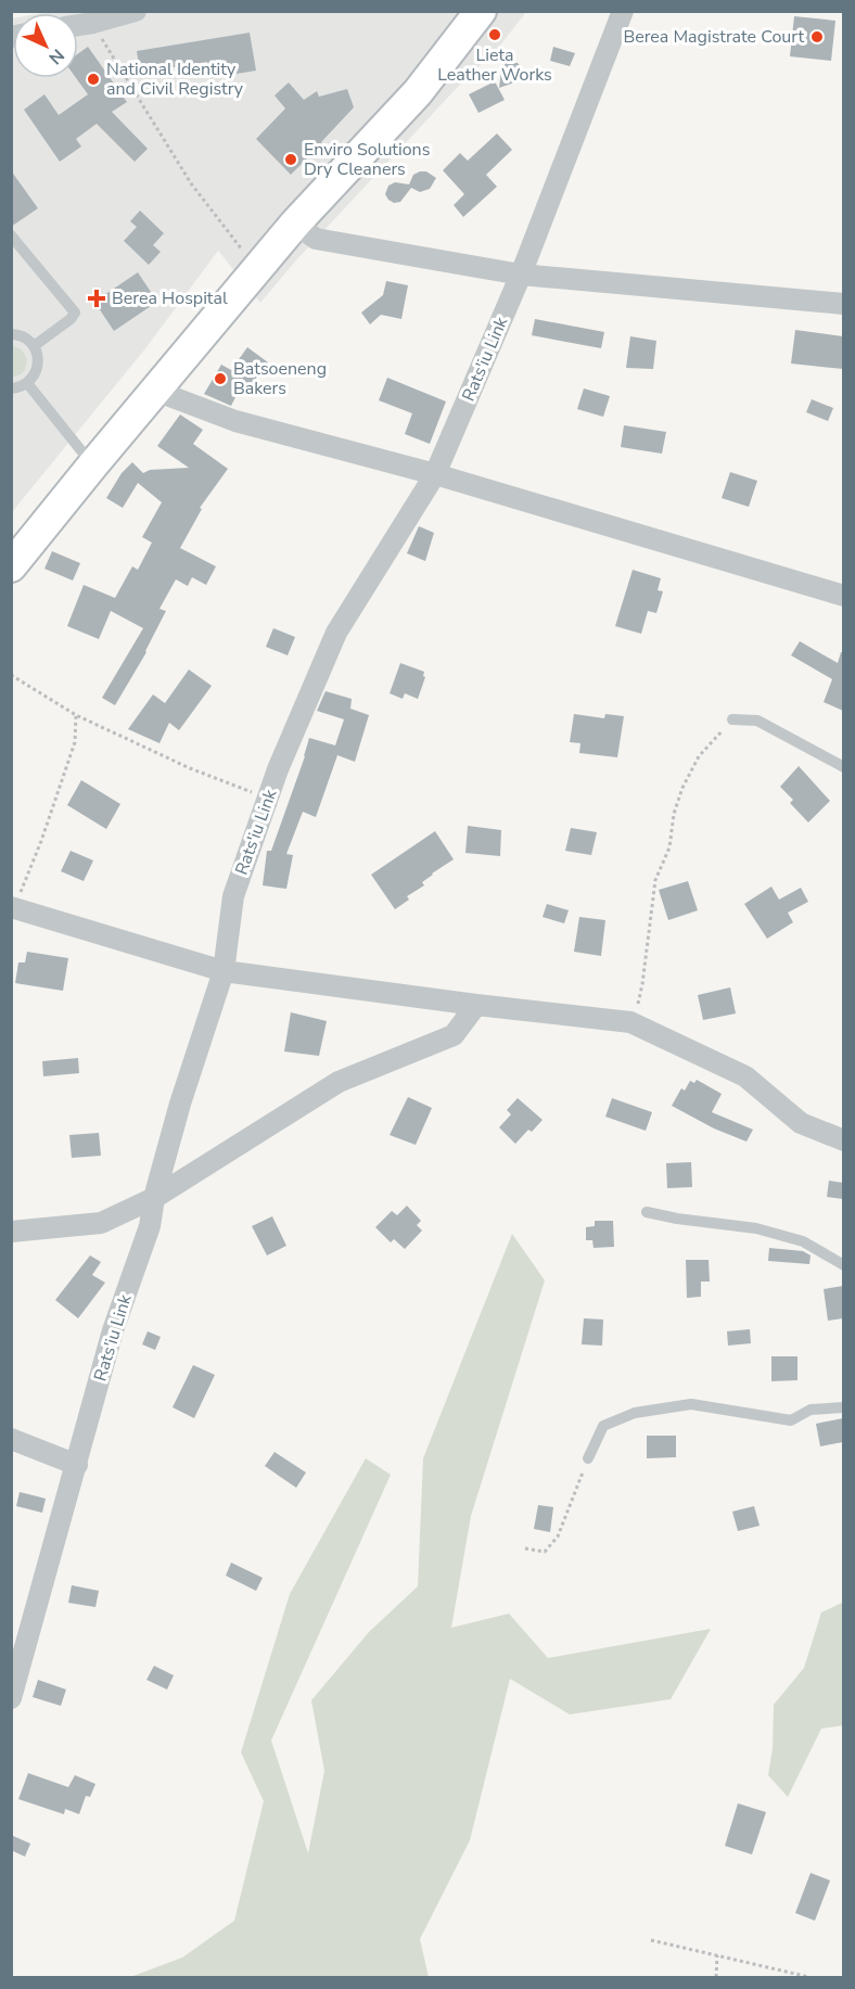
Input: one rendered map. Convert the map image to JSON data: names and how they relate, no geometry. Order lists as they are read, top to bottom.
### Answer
{
  "streets": {
    "street": ["Rats'iu Link"]
  },
  "places": {
    "other": [
      "Lieta Leather Works",
      "Berea Magistrate Court",
      "National Identity and Civil Registry",
      "Enviro Solutions Dry Cleaners",
      "Batsoeneng Bakers"
    ],
    "health": ["Berea Hospital"]
  },
  "north": "bottom right"
}
